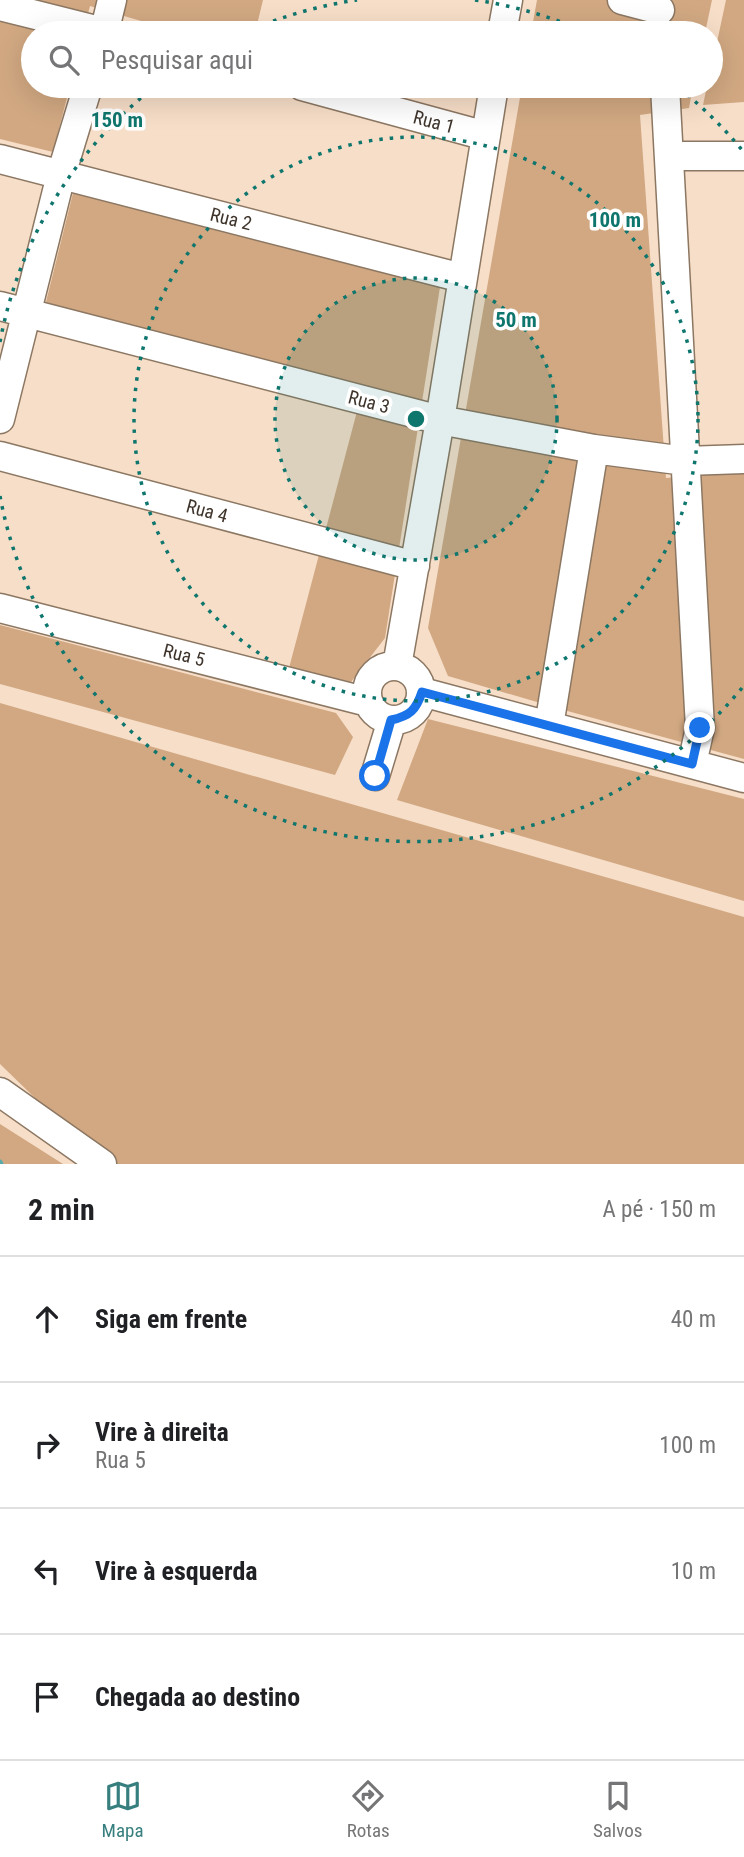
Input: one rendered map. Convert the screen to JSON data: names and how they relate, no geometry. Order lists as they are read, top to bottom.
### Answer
{
  "streets": {
    "street": [
      "Rua 1",
      "Rua 2",
      "Rua 3",
      "Rua 4",
      "Rua 5"
    ]
  },
  "page": {
    "search": "Pesquisar aqui",
    "heading": ["2 min", "A pé · 150 m"],
    "list": [
      ["Siga em frente", "40 m"],
      ["Vire à direita", "Rua 5", "100 m"],
      ["Vire à esquerda", "10 m"],
      "Chegada ao destino"
    ],
    "nav": ["Mapa", "Rotas", "Salvos"]
  },
  "rings": ["150 m", "100 m", "50 m"]
}
